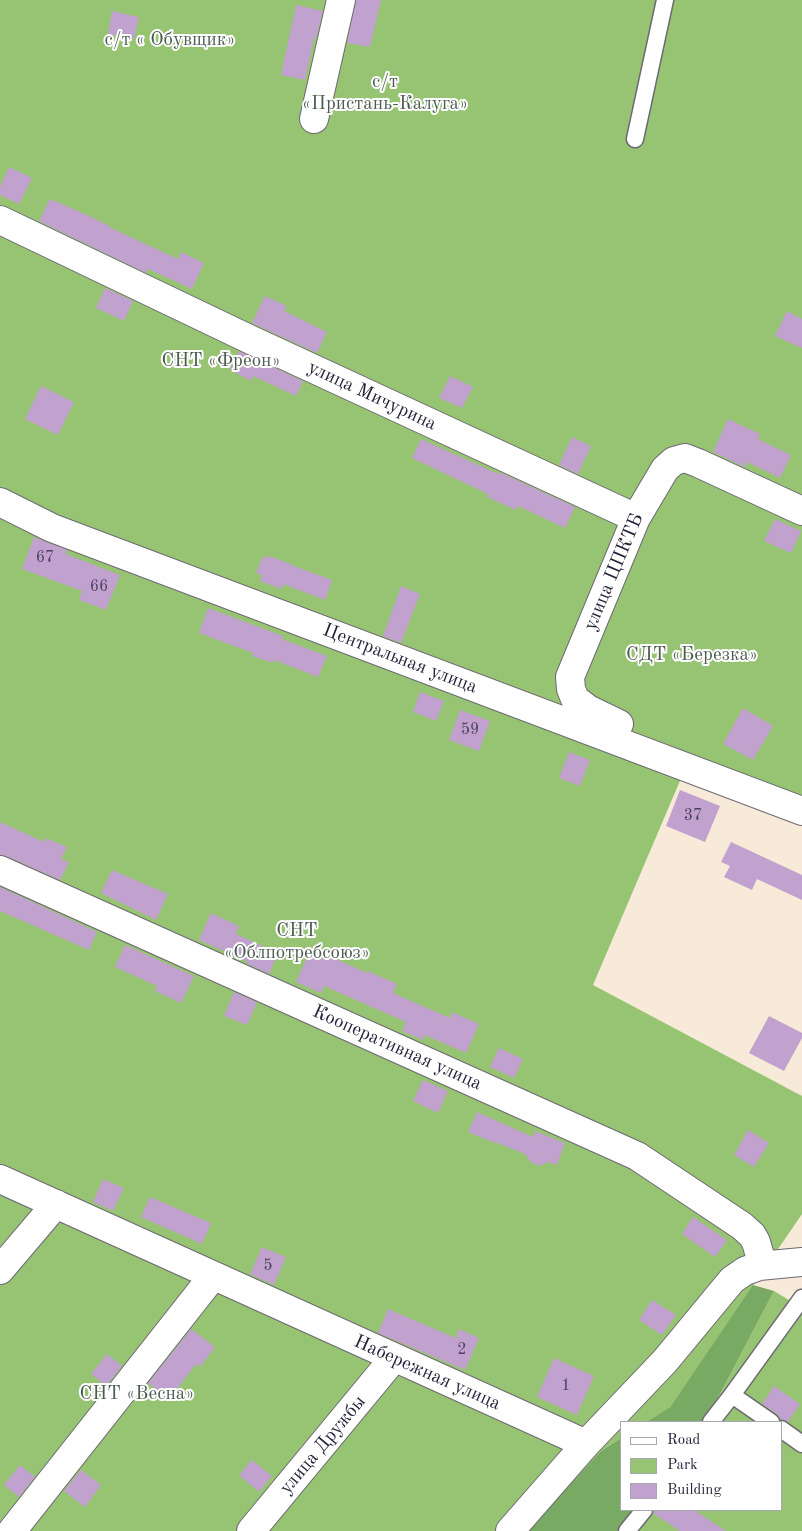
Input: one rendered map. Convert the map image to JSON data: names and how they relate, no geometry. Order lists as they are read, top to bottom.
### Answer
{
  "streets": {
    "street": [
      "улица Мичурина",
      "улица ЦПКТБ",
      "Центральная улица",
      "Кооперативная улица",
      "Набережная улица",
      "улица Дружбы"
    ]
  },
  "crossings": [
    ["улица Мичурина", "улица ЦПКТБ"],
    ["улица ЦПКТБ", "Центральная улица"],
    ["Набережная улица", "улица Дружбы"]
  ],
  "parks": [
    "с/т « Обувщик»",
    "с/т «Пристань-Калуга»",
    "СНТ «Фреон»",
    "СДТ «Березка»",
    "СНТ «Облпотребсоюз»",
    "СНТ «Весна»"
  ],
  "house_numbers": [
    "67",
    "66",
    "59",
    "37",
    "5",
    "2",
    "1"
  ],
  "legend": ["Road", "Park", "Building"]
}
